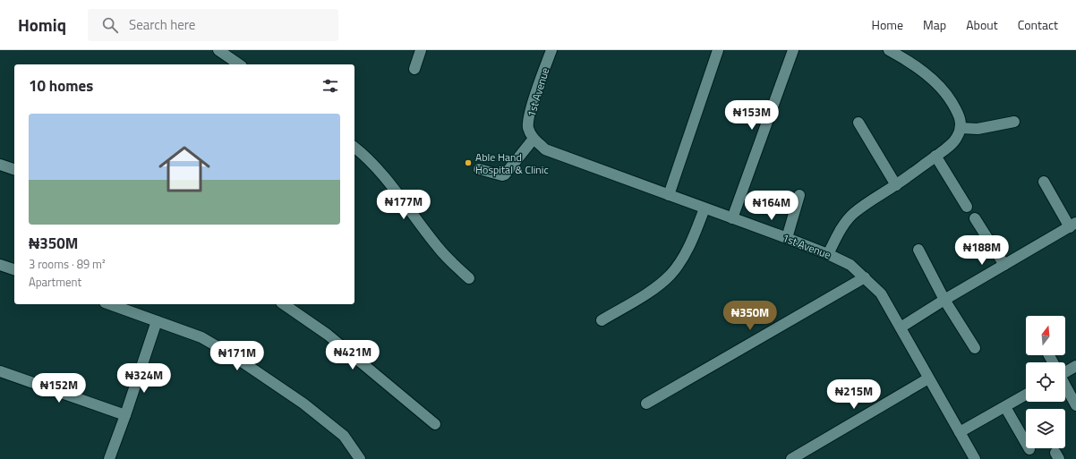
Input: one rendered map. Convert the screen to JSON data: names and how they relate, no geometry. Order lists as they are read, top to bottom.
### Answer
{
  "streets": {
    "street": ["1st Avenue"]
  },
  "places": ["Able Hand Hospital & Clinic"],
  "north": "top",
  "page": {
    "header": "Homiq",
    "search": "Search here",
    "nav": [
      "Home",
      "Map",
      "About",
      "Contact"
    ],
    "heading": "10 homes",
    "price": [
      "₦153M",
      "₦177M",
      "₦164M",
      "₦188M",
      "₦350M",
      "₦421M",
      "₦171M",
      "₦324M",
      "₦152M",
      "₦215M"
    ],
    "list": [
      {
        "name": "₦350M",
        "note": "3 rooms · 89 m² · Apartment"
      }
    ]
  }
}
